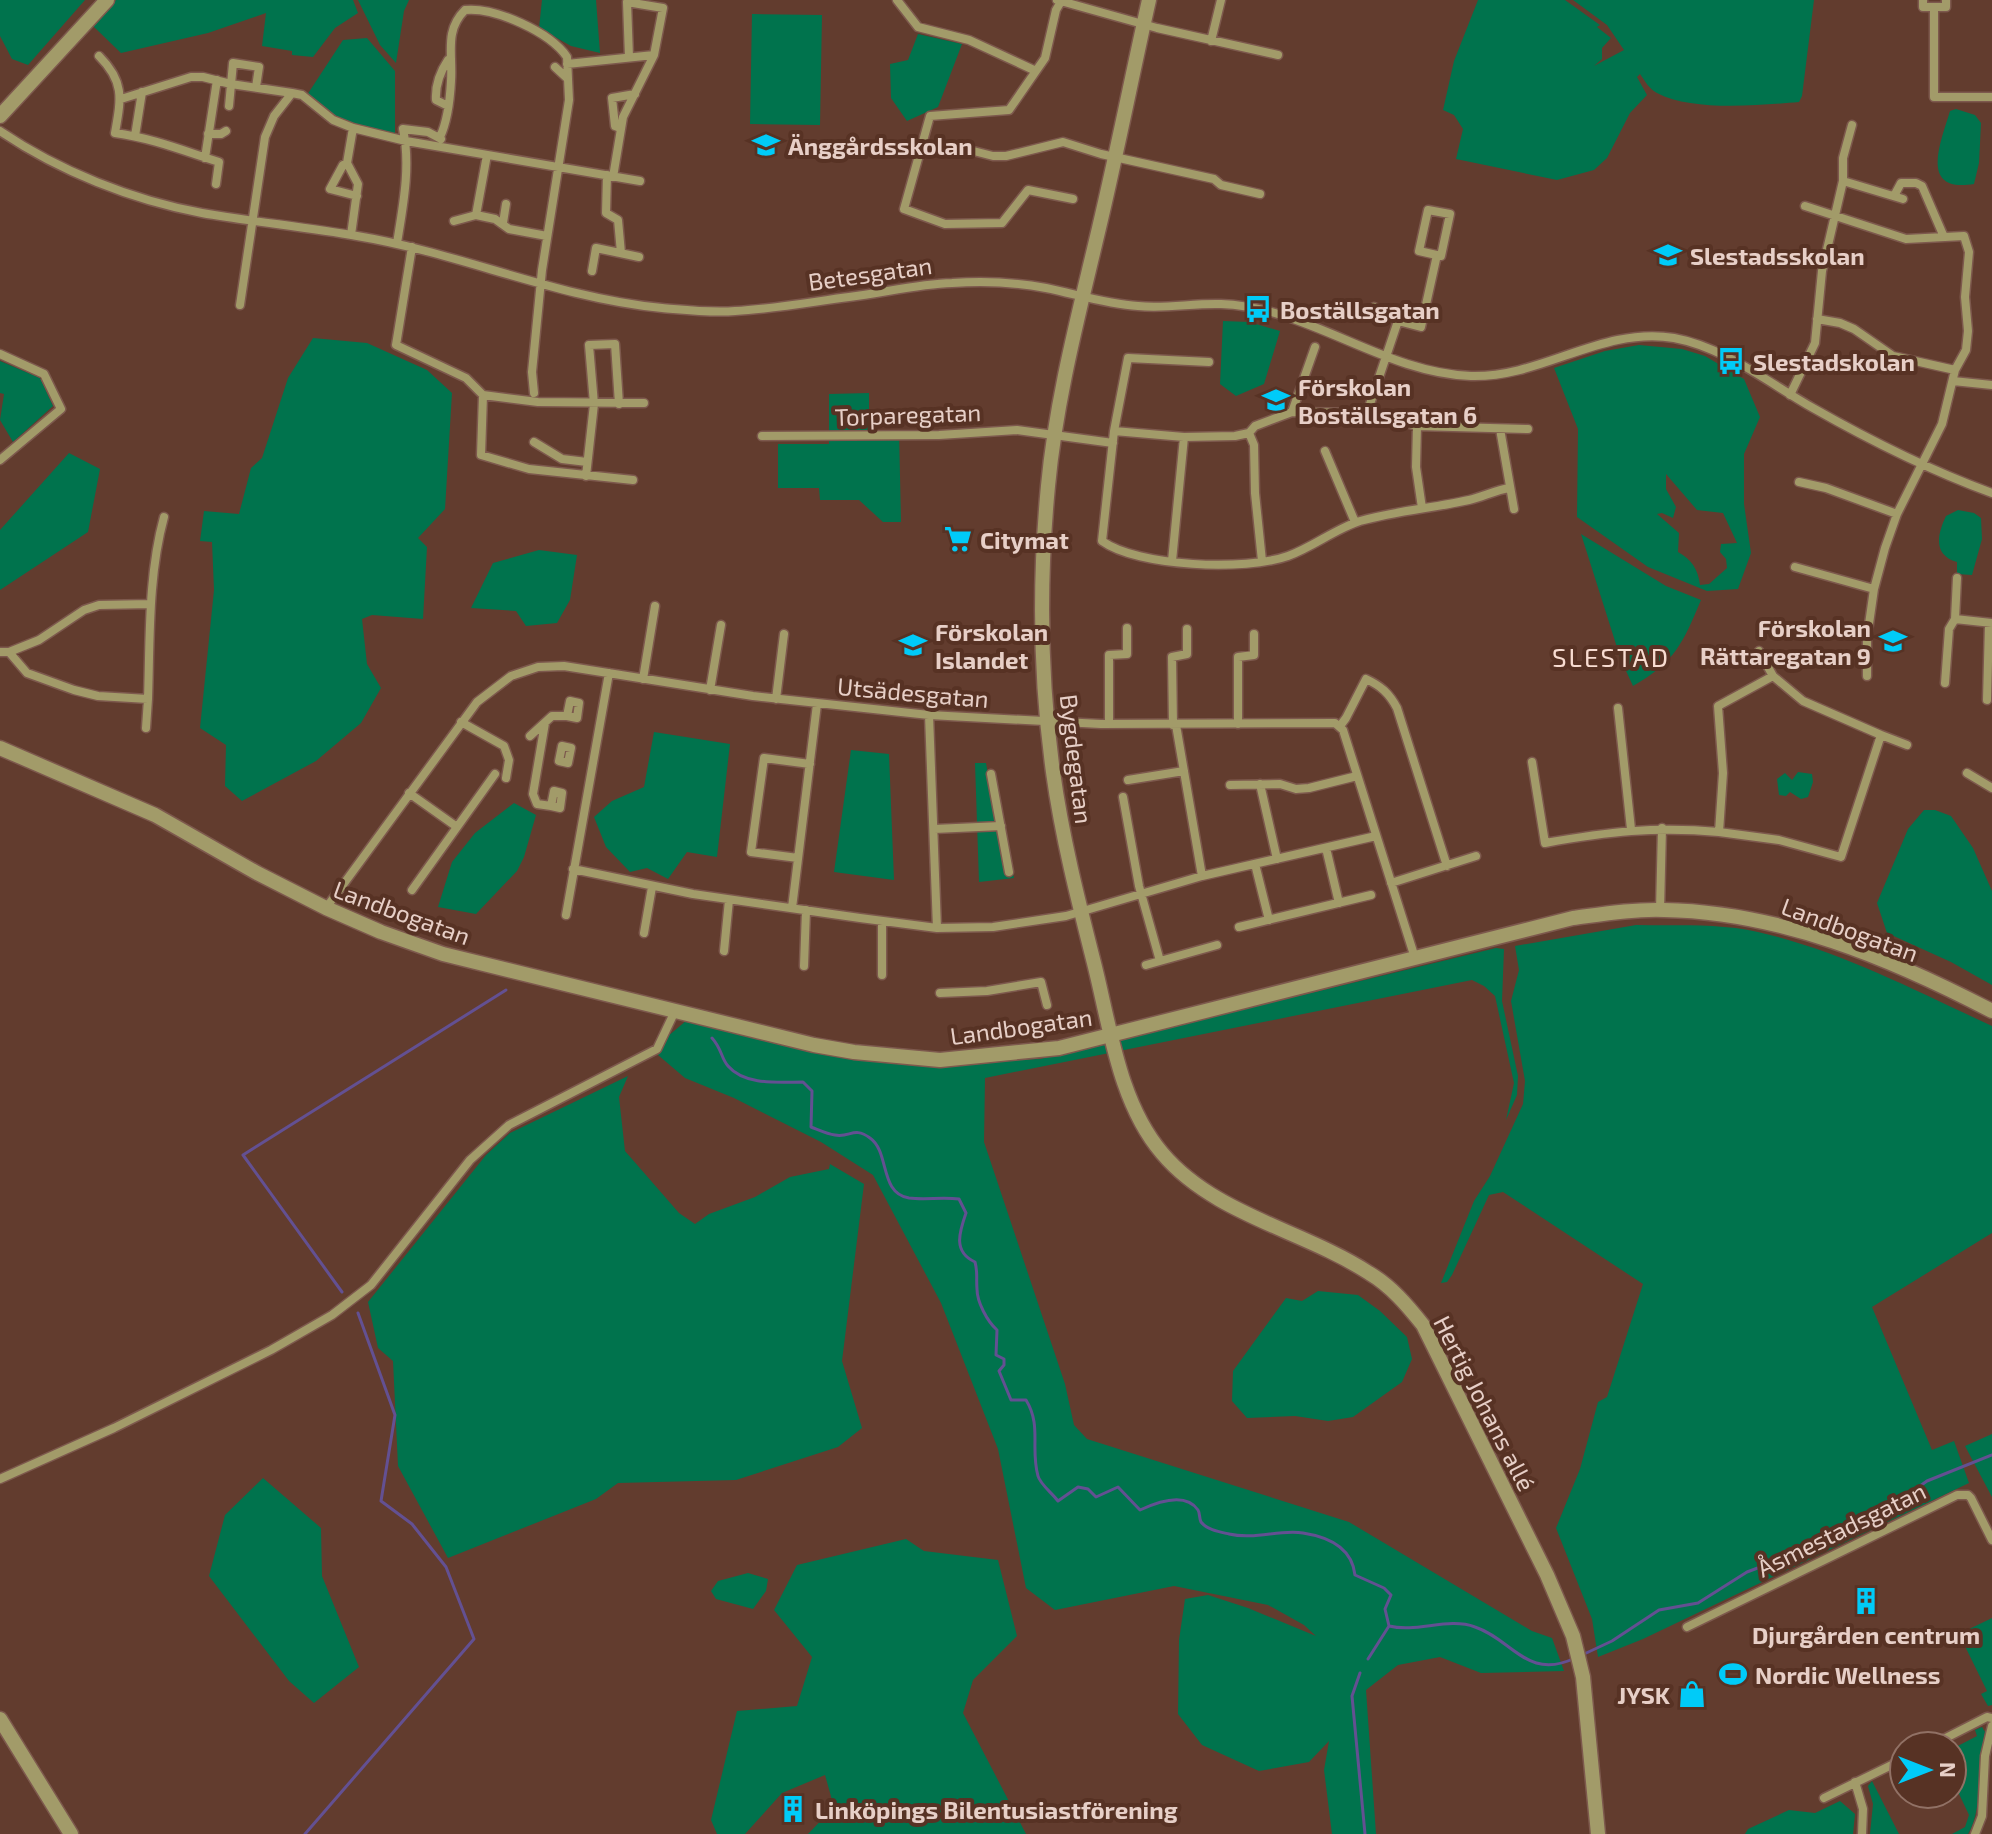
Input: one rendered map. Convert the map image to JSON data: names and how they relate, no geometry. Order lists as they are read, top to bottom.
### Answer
{
  "streets": {
    "street": [
      "Betesgatan",
      "Torparegatan",
      "Utsädesgatan",
      "Bygdegatan",
      "Landbogatan",
      "Hertig Johans allé",
      "Åsmestadsgatan"
    ]
  },
  "crossings": [
    ["Betesgatan", "Bygdegatan"],
    ["Torparegatan", "Bygdegatan"],
    ["Utsädesgatan", "Bygdegatan"],
    ["Utsädesgatan", "Landbogatan"],
    ["Bygdegatan", "Landbogatan"],
    ["Bygdegatan", "Hertig Johans allé"],
    ["Landbogatan", "Hertig Johans allé"]
  ],
  "districts": ["SLESTAD"],
  "places": {
    "school or university": [
      "Änggårdsskolan",
      "Slestadsskolan",
      "Förskolan Boställsgatan 6",
      "Förskolan Rättaregatan 9",
      "Förskolan Islandet"
    ],
    "bus stop": ["Boställsgatan", "Slestadskolan"],
    "supermarket": ["Citymat"],
    "building": ["Djurgården centrum", "Linköpings Bilentusiastförening"],
    "sports": ["Nordic Wellness"],
    "shop": ["JYSK"]
  },
  "north": "right"
}
